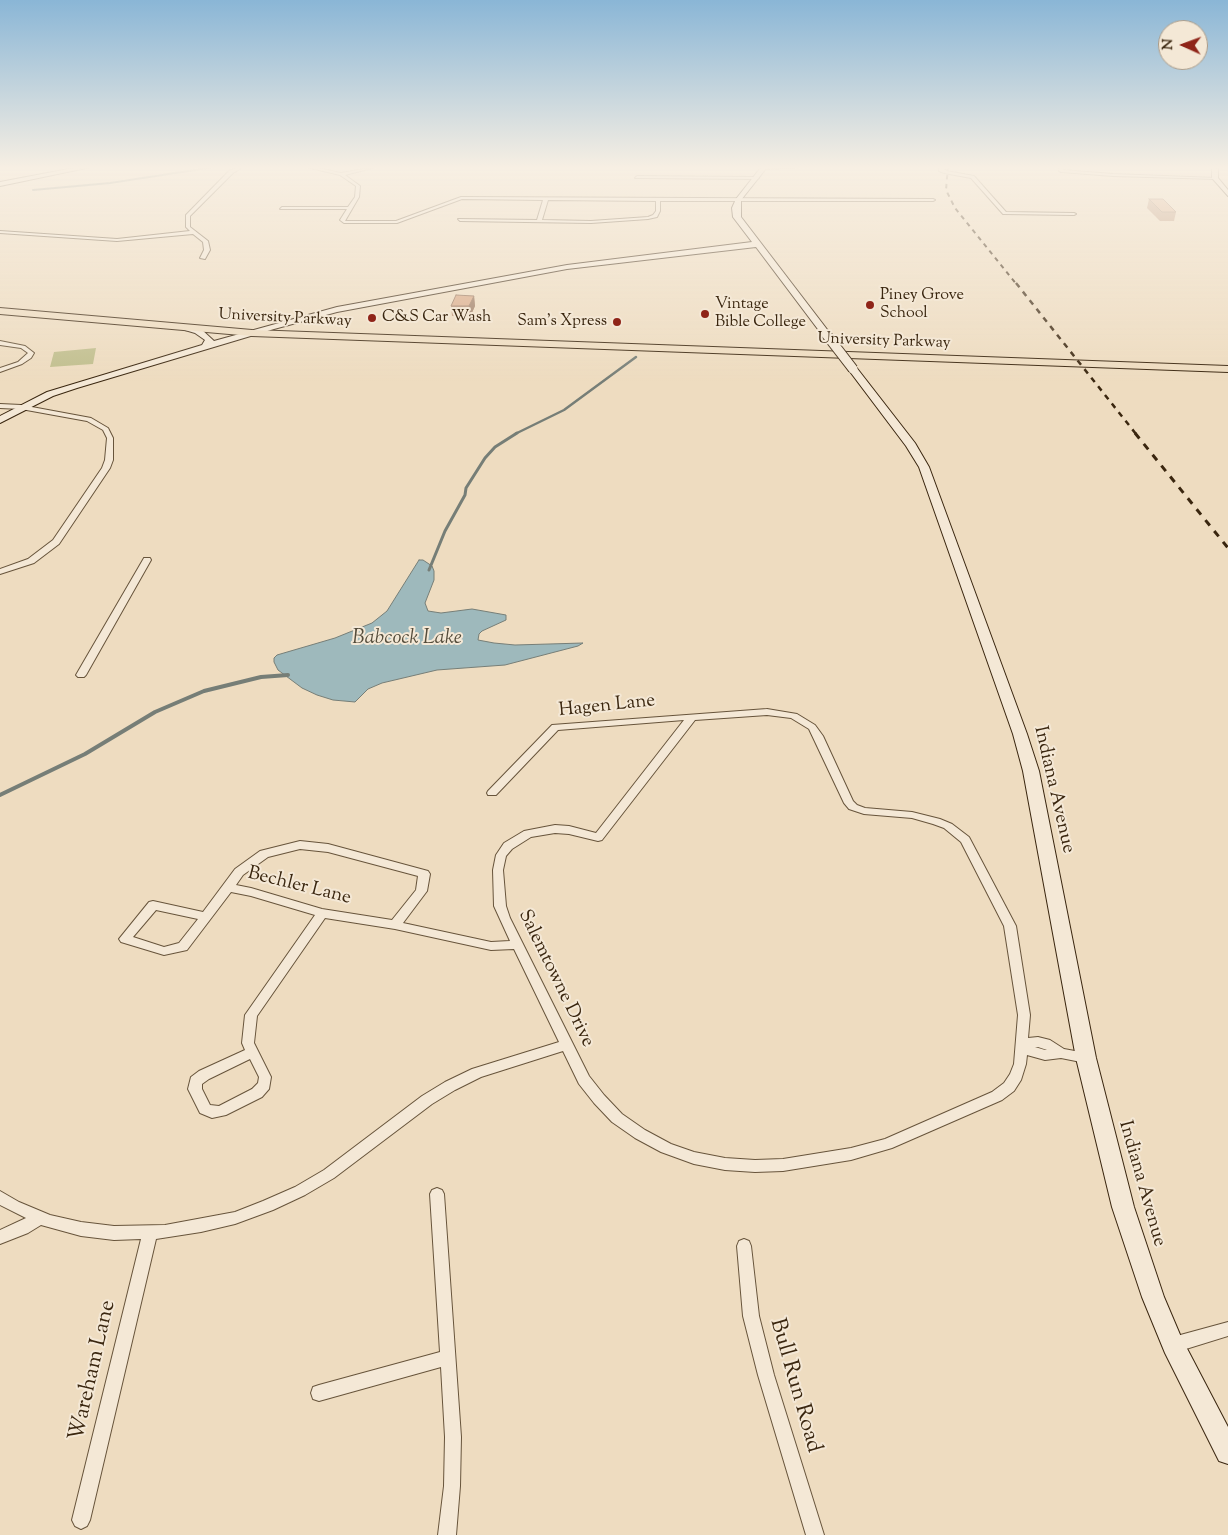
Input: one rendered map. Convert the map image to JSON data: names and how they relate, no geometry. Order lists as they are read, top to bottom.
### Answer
{
  "streets": {
    "main road": ["University Parkway", "Indiana Avenue"],
    "street": [
      "Hagen Lane",
      "Bechler Lane",
      "Salemtowne Drive",
      "Wareham Lane",
      "Bull Run Road"
    ]
  },
  "crossings": [
    ["Hagen Lane", "Salemtowne Drive"],
    ["Bechler Lane", "Salemtowne Drive"]
  ],
  "water": ["Babcock Lake"],
  "places": [
    "Piney Grove School",
    "Vintage Bible College",
    "C&S Car Wash",
    "Sam's Xpress"
  ],
  "north": "left"
}
